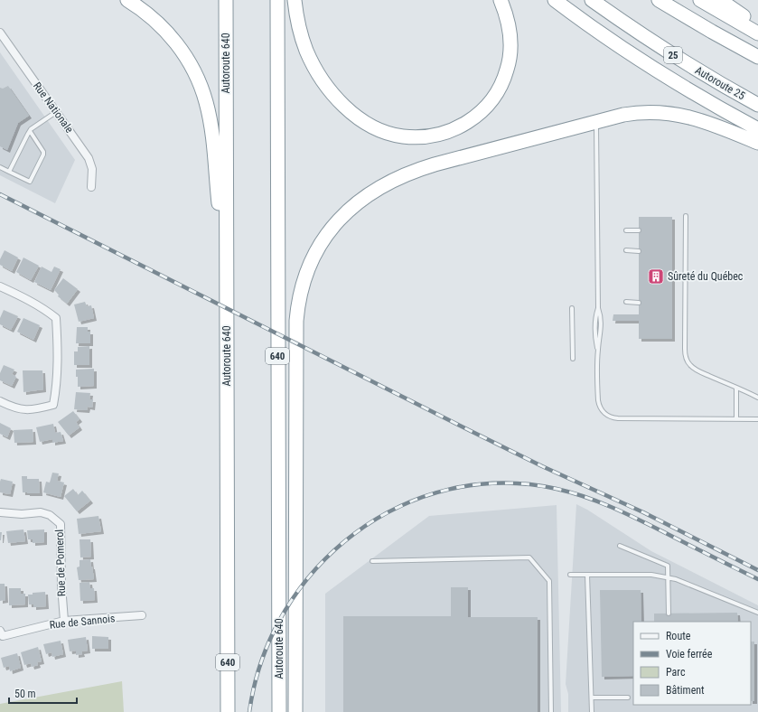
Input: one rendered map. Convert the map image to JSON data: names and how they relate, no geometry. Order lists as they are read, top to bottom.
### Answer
{
  "streets": {
    "highway": [
      "25",
      "Autoroute 640",
      "Autoroute 25",
      "640"
    ],
    "street": ["Rue Nationale", "Rue de Pomerol", "Rue de Sannois"]
  },
  "crossings": [
    ["Rue de Pomerol", "Rue de Sannois"]
  ],
  "places": {
    "building": ["Sûreté du Québec"]
  },
  "legend": [
    "Route",
    "Voie ferrée",
    "Parc",
    "Bâtiment"
  ],
  "scale_bar": "50 m"
}
